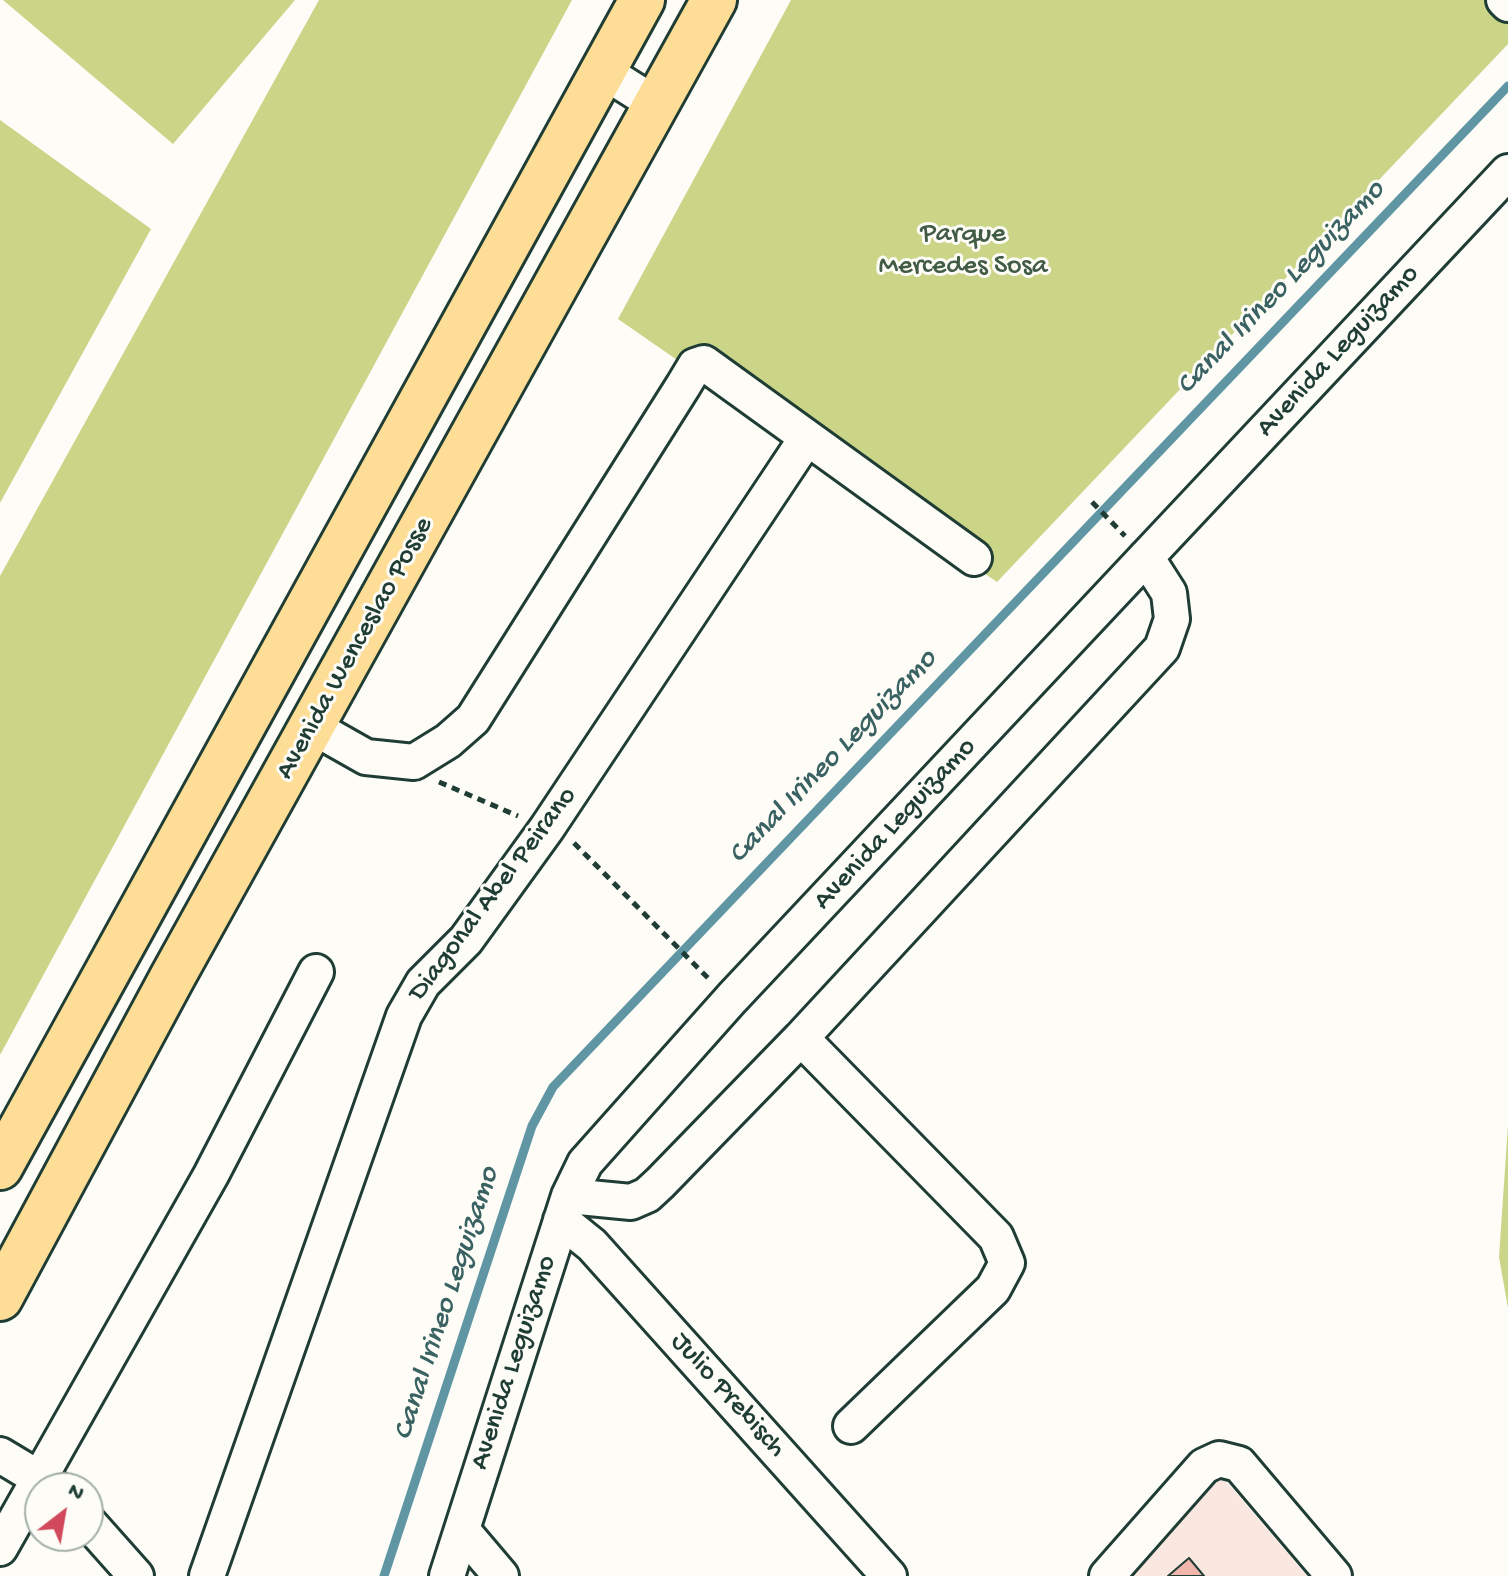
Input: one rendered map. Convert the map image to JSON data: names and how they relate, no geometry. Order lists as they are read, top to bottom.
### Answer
{
  "streets": {
    "main road": ["Avenida Wenceslao Posse"],
    "street": ["Avenida Leguizamo", "Diagonal Abel Peirano", "Julio Prebisch"]
  },
  "crossings": [
    ["Avenida Leguizamo", "Julio Prebisch"]
  ],
  "water": ["Canal Irineo Leguizamo"],
  "parks": ["Parque Mercedes Sosa"],
  "north": "top right"
}
